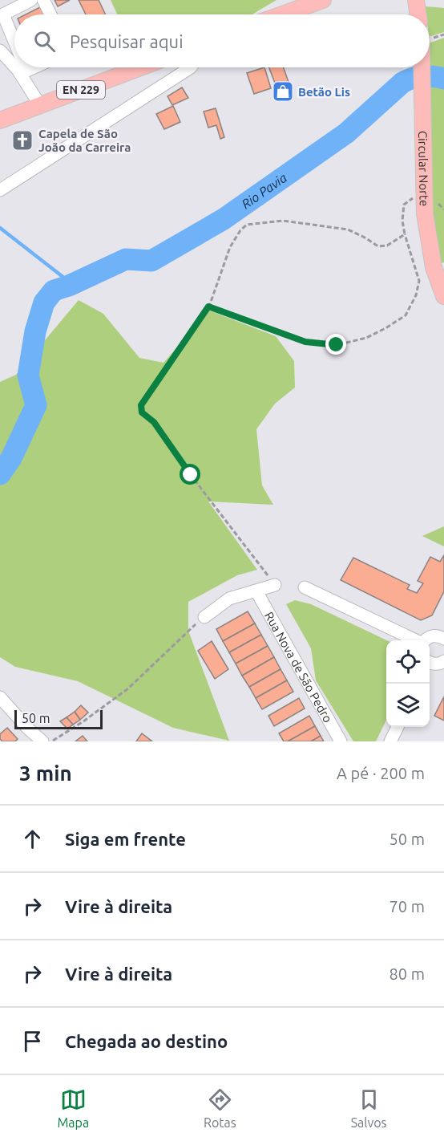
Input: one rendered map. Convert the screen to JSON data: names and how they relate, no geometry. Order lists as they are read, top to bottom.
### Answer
{
  "streets": {
    "main road": ["EN 229", "Circular Norte"],
    "street": ["Rua Nova de São Pedro"]
  },
  "water": ["Rio Pavia"],
  "places": {
    "shop": ["Betão Lis"],
    "church": ["Capela de São João da Carreira"]
  },
  "scale_bar": "50 m",
  "page": {
    "search": "Pesquisar aqui",
    "scale": "50 m",
    "heading": ["3 min", "A pé · 200 m"],
    "list": [
      ["Siga em frente", "50 m"],
      ["Vire à direita", "70 m"],
      ["Vire à direita", "80 m"],
      "Chegada ao destino"
    ],
    "nav": ["Mapa", "Rotas", "Salvos"]
  }
}
